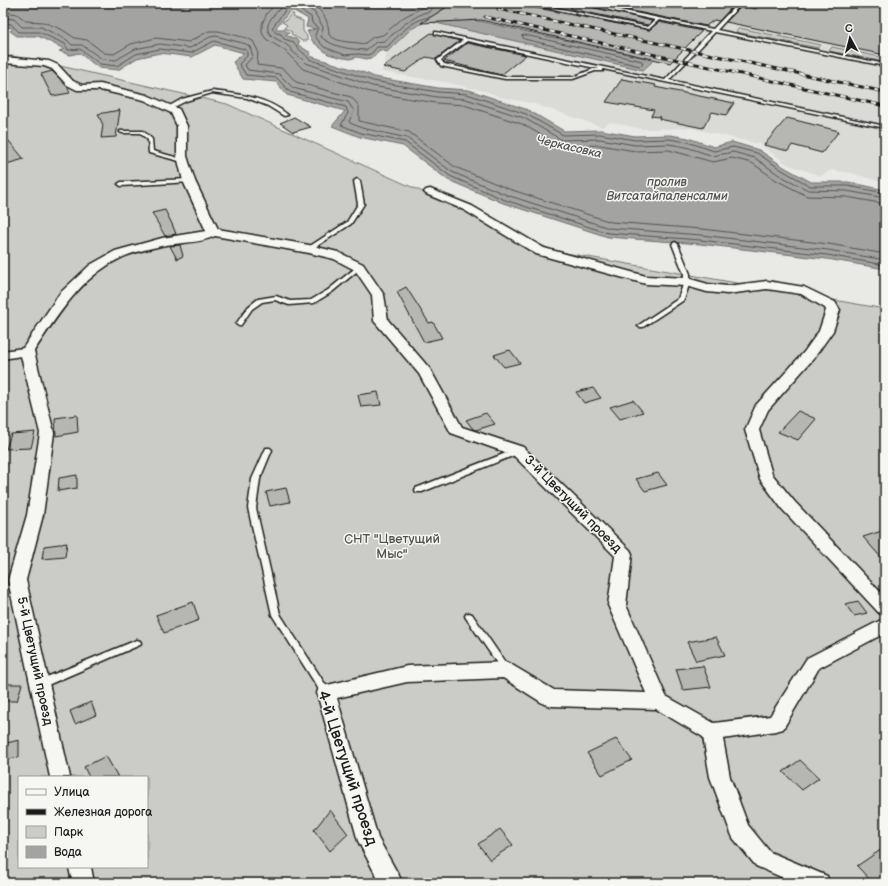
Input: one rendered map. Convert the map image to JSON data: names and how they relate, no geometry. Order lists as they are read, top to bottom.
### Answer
{
  "streets": {
    "street": ["3-й Цветущий проезд", "5-й Цветущий проезд", "4-й Цветущий проезд"]
  },
  "water": ["Черкасовка", "пролив Витсатайпаленсалми"],
  "parks": ["СНТ \"Цветущий Мыс\""],
  "legend": [
    "Улица",
    "Железная дорога",
    "Парк",
    "Вода"
  ],
  "north": "top"
}
